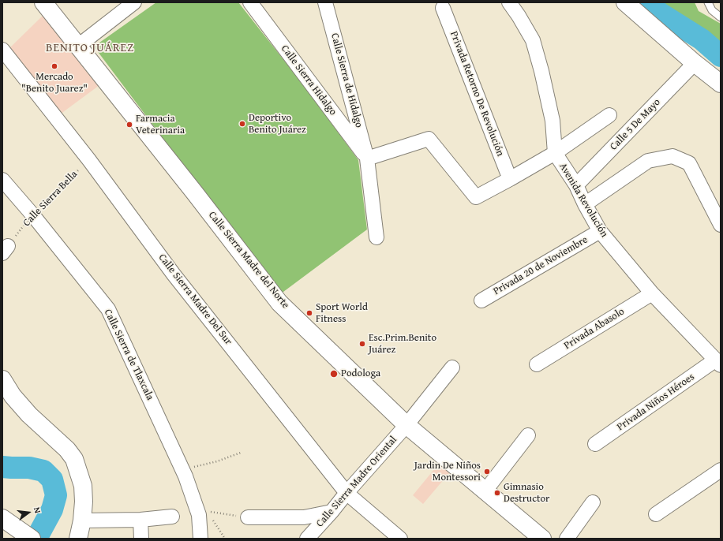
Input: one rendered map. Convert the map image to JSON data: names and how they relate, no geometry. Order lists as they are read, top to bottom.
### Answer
{
  "streets": {
    "main road": ["Calle Sierra Madre del Norte"],
    "street": [
      "Calle Sierra Hidalgo",
      "Calle Sierra de Hidalgo",
      "Privada Retorno De Revolución",
      "Calle 5 De Mayo",
      "Avenida Revolución",
      "Privada 20 de Noviembre",
      "Calle Sierra Madre Del Sur",
      "Privada Abasolo",
      "Calle Sierra de Tlaxcala",
      "Privada Niños Héroes",
      "Calle Sierra Madre Oriental"
    ],
    "path": ["Calle Sierra Bella"]
  },
  "crossings": [
    ["Calle Sierra Hidalgo", "Calle Sierra de Hidalgo"],
    ["Calle 5 De Mayo", "Avenida Revolución"],
    ["Calle Sierra Bella", "Calle Sierra Madre Del Sur"],
    ["Calle Sierra Bella", "Calle Sierra de Tlaxcala"],
    ["Avenida Revolución", "Privada 20 de Noviembre"],
    ["Avenida Revolución", "Privada Abasolo"],
    ["Avenida Revolución", "Privada Niños Héroes"],
    ["Calle Sierra Madre del Norte", "Calle Sierra Madre Oriental"],
    ["Calle Sierra Madre Del Sur", "Calle Sierra Madre Oriental"]
  ],
  "districts": ["BENITO JUÁREZ"],
  "places": [
    "Mercado \"Benito Juarez\"",
    "Deportivo Benito Juárez",
    "Farmacia Veterinaria",
    "Sport World Fitness",
    "Esc.Prim.Benito Juárez",
    "Podologa",
    "Jardin De Niños Montessori",
    "Gimnasio Destructor"
  ],
  "north": "right"
}
